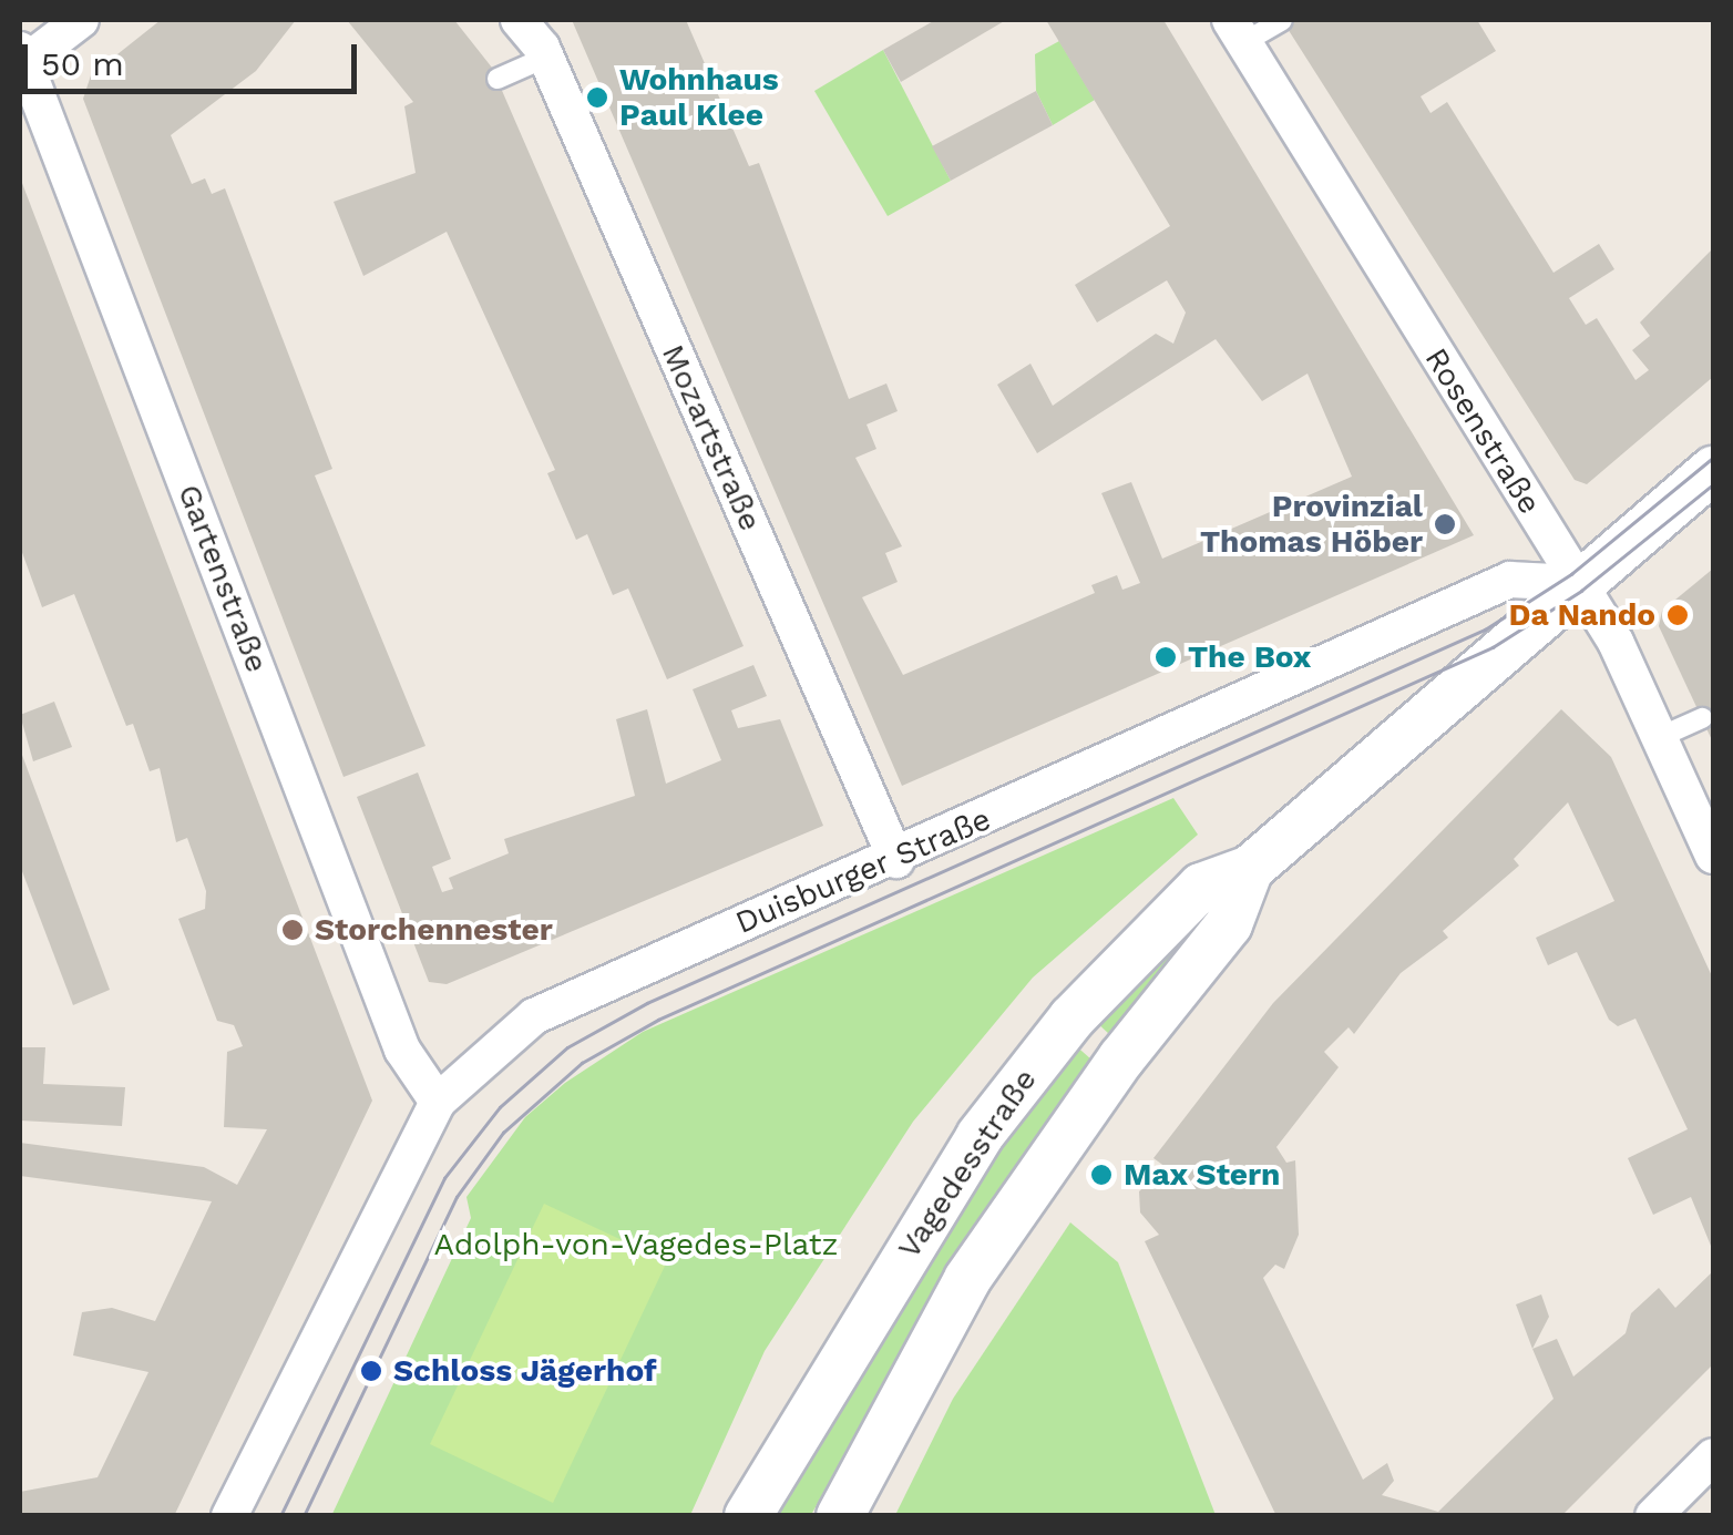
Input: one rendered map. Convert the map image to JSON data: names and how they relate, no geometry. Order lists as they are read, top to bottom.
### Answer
{
  "streets": {
    "street": [
      "Rosenstraße",
      "Mozartstraße",
      "Gartenstraße",
      "Duisburger Straße",
      "Vagedesstraße"
    ]
  },
  "crossings": [
    ["Rosenstraße", "Duisburger Straße"],
    ["Rosenstraße", "Vagedesstraße"],
    ["Mozartstraße", "Duisburger Straße"],
    ["Gartenstraße", "Duisburger Straße"],
    ["Duisburger Straße", "Vagedesstraße"]
  ],
  "parks": ["Adolph-von-Vagedes-Platz"],
  "places": [
    "Wohnhaus Paul Klee",
    "Provinzial Thomas Höber",
    "Da Nando",
    "The Box",
    "Storchennester",
    "Max Stern",
    "Schloss Jägerhof"
  ],
  "scale_bar": "50 m"
}
